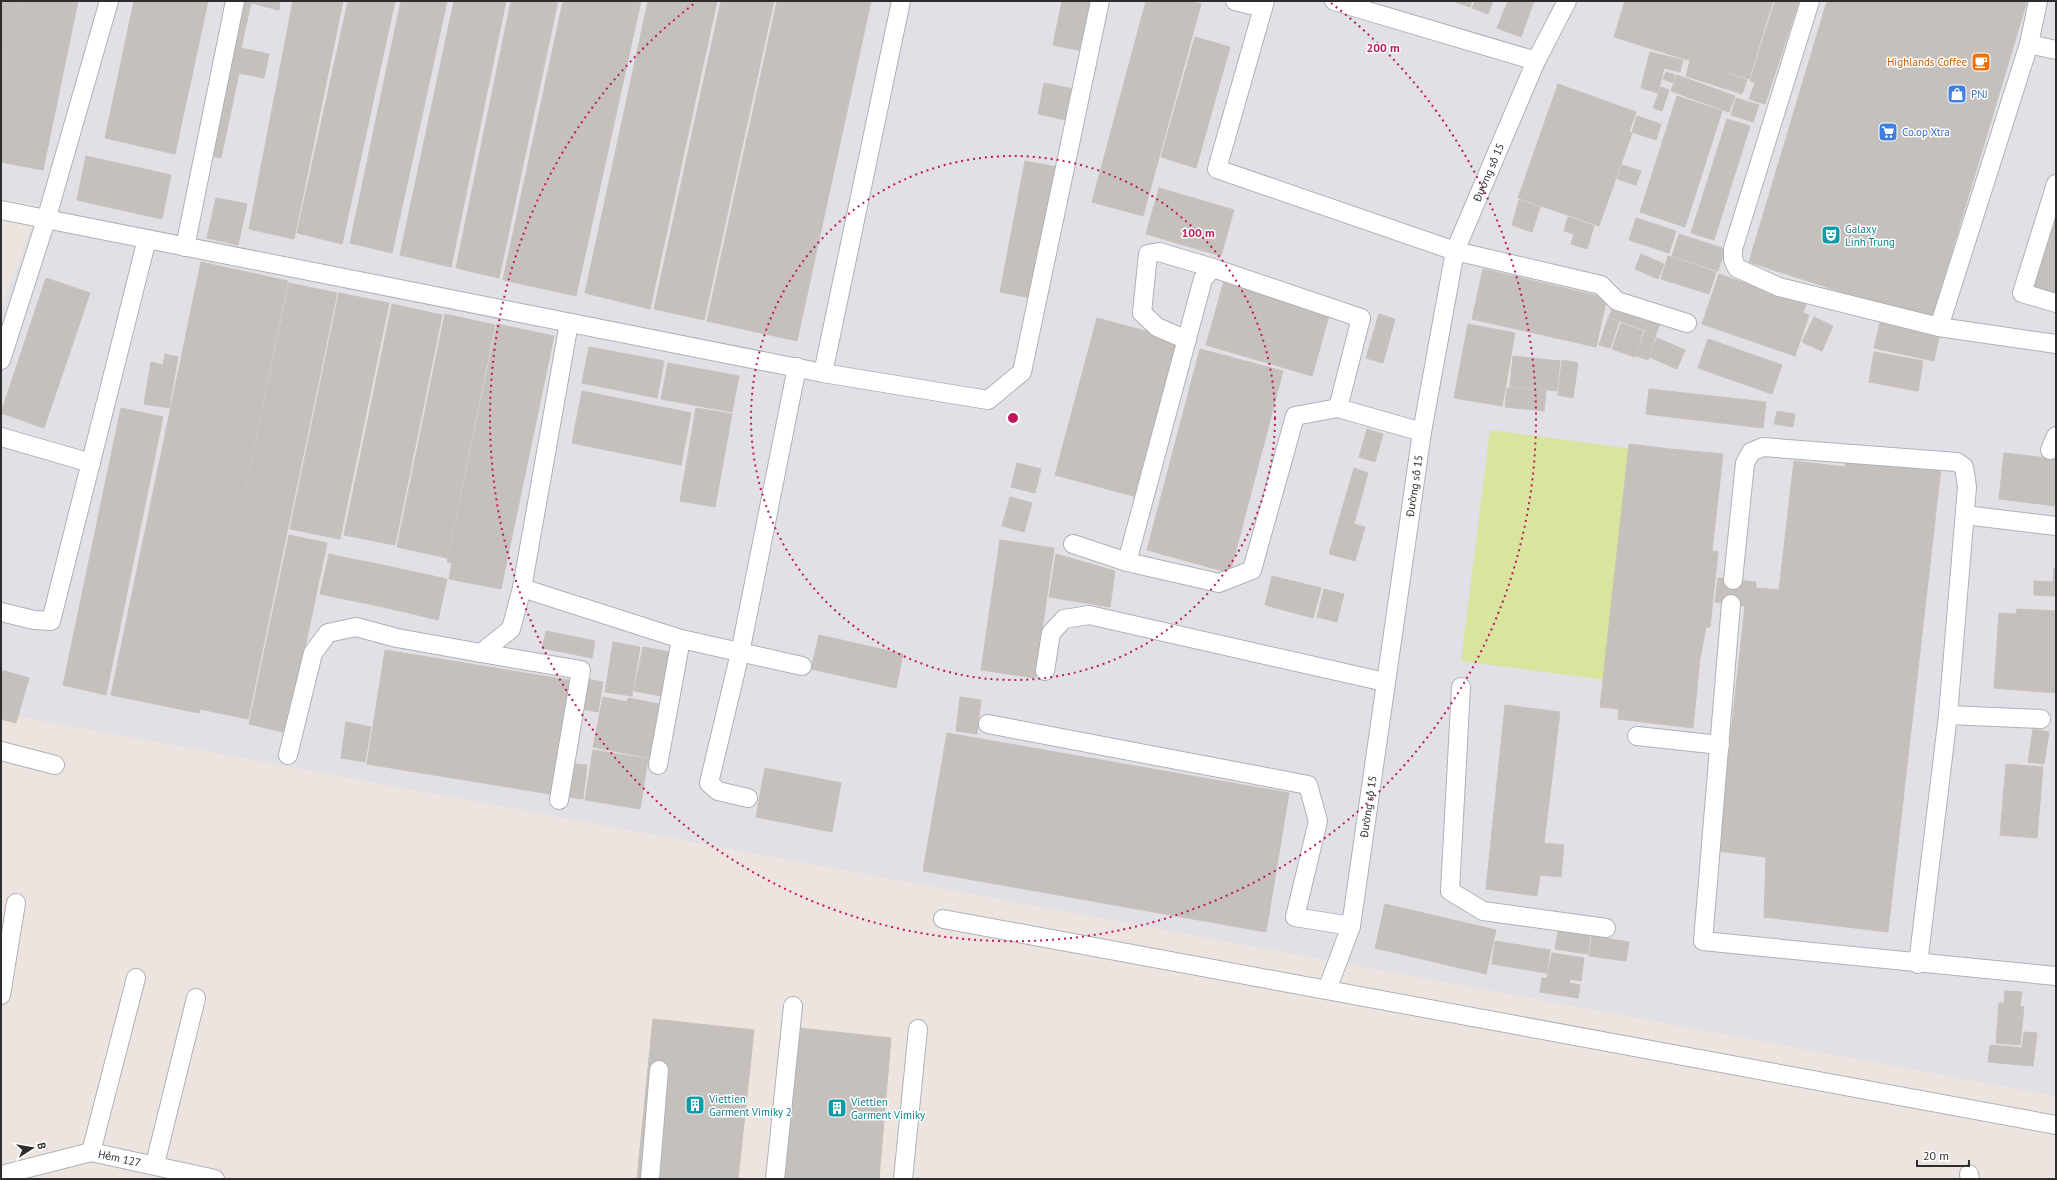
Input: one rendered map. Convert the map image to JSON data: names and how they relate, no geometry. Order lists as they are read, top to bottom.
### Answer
{
  "streets": {
    "street": ["Đường số 15", "Hẻm 127"]
  },
  "places": {
    "cafe": ["Highlands Coffee"],
    "shop": ["PNJ"],
    "supermarket": ["Co.op Xtra"],
    "theatre": ["Galaxy Linh Trung"],
    "building": ["Viettien Garment Vimiky 2", "Viettien Garment Vimiky"]
  },
  "scale_bar": "20 m",
  "north": "right",
  "rings": ["200 m", "100 m"]
}
